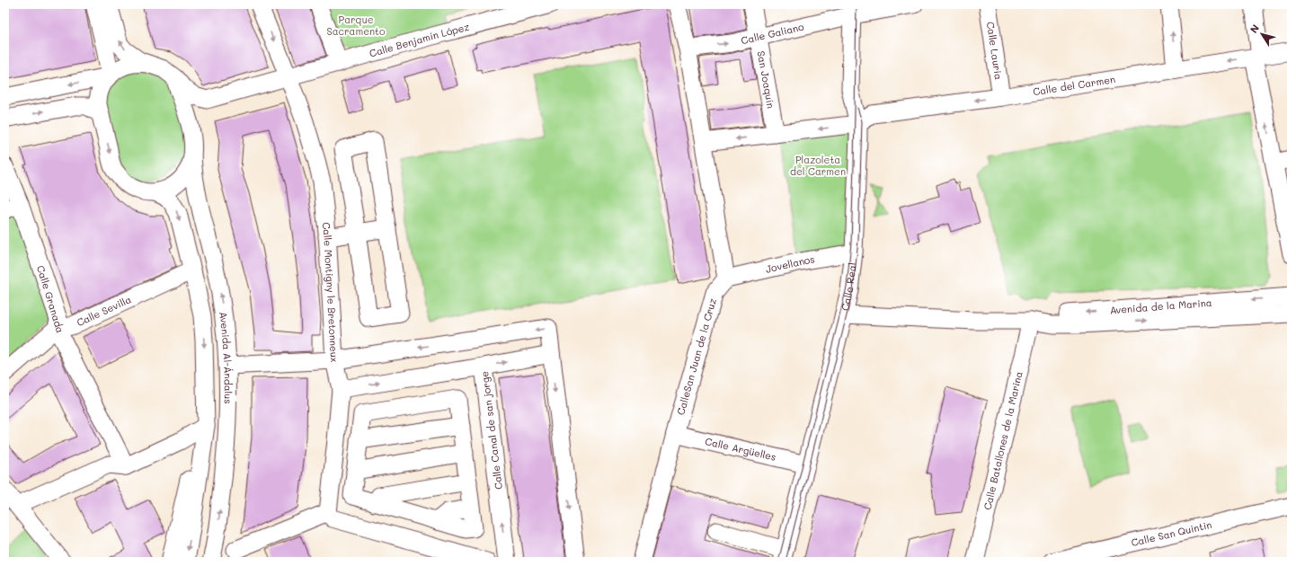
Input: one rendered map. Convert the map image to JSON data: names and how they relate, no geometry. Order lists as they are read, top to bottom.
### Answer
{
  "streets": {
    "street": [
      "Calle Galiano",
      "Calle Benjamín López",
      "Calle Lauria",
      "San Joaquín",
      "Calle del Carmen",
      "Jovellanos",
      "Calle Real",
      "Calle Montigny le Bretonneux",
      "Calle Granada",
      "Avenida de la Marina",
      "Calle Sevilla",
      "CalleSan Juan de la Cruz",
      "Avenida Al-Ándalus",
      "Calle Canal de san jorge",
      "Calle Batallones de la Marina",
      "Calle Argüelles",
      "Calle San Quintin"
    ]
  },
  "crossings": [
    ["Calle Galiano", "San Joaquín"],
    ["Calle Galiano", "Calle Real"],
    ["Calle Benjamín López", "Calle Montigny le Bretonneux"],
    ["Calle Lauria", "Calle del Carmen"],
    ["Calle del Carmen", "Calle Real"],
    ["Jovellanos", "Calle Real"],
    ["Jovellanos", "CalleSan Juan de la Cruz"],
    ["Calle Real", "Avenida de la Marina"],
    ["Calle Real", "Calle Argüelles"],
    ["Calle Granada", "Calle Sevilla"],
    ["Avenida de la Marina", "Calle Batallones de la Marina"],
    ["Calle Sevilla", "Avenida Al-Ándalus"],
    ["CalleSan Juan de la Cruz", "Calle Argüelles"]
  ],
  "one_way": ["Calle del Carmen"],
  "parks": ["Parque Sacramento", "Plazoleta del Carmen"],
  "north": "top left"
}
